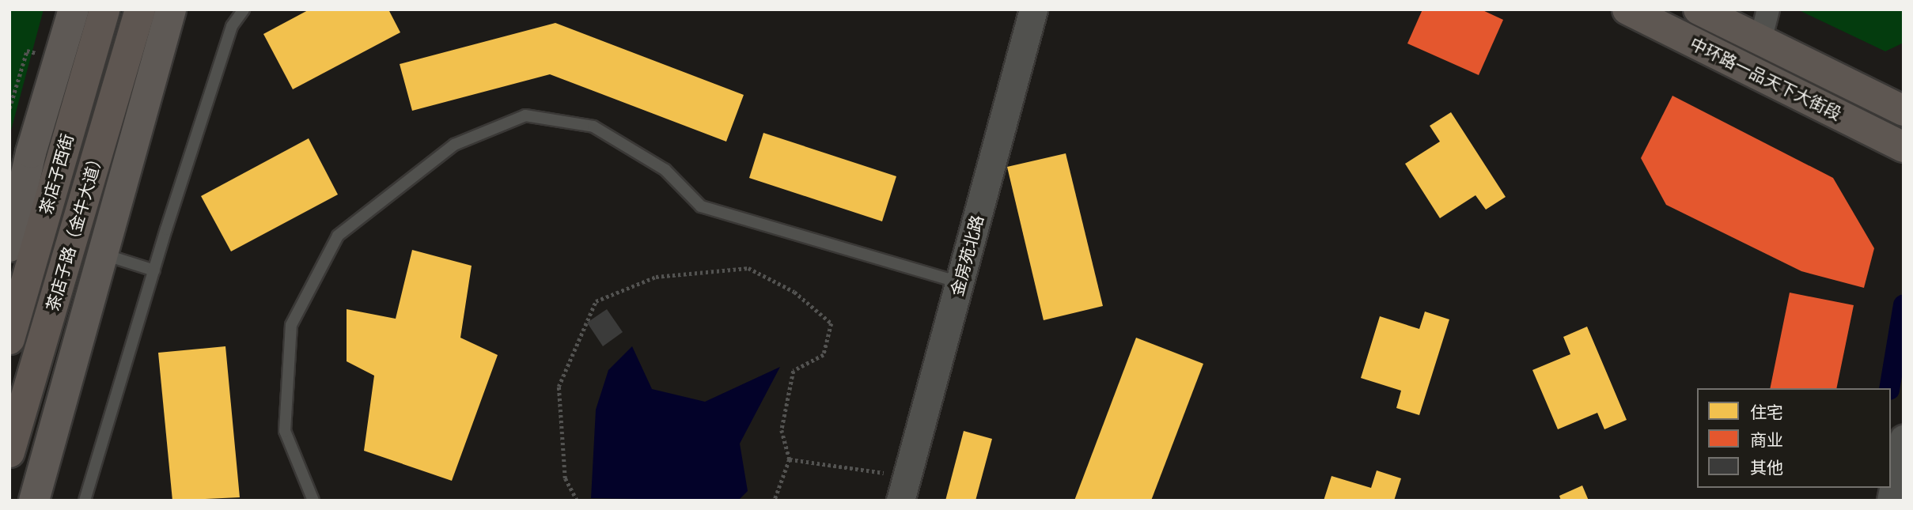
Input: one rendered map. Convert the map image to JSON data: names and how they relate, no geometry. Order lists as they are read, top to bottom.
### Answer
{
  "streets": {
    "highway": ["茶店子西街", "茶店子路（金牛大道）"],
    "main road": ["中环路一品天下大街段"],
    "street": ["金房苑北路"]
  },
  "legend": ["住宅", "商业", "其他"]
}
